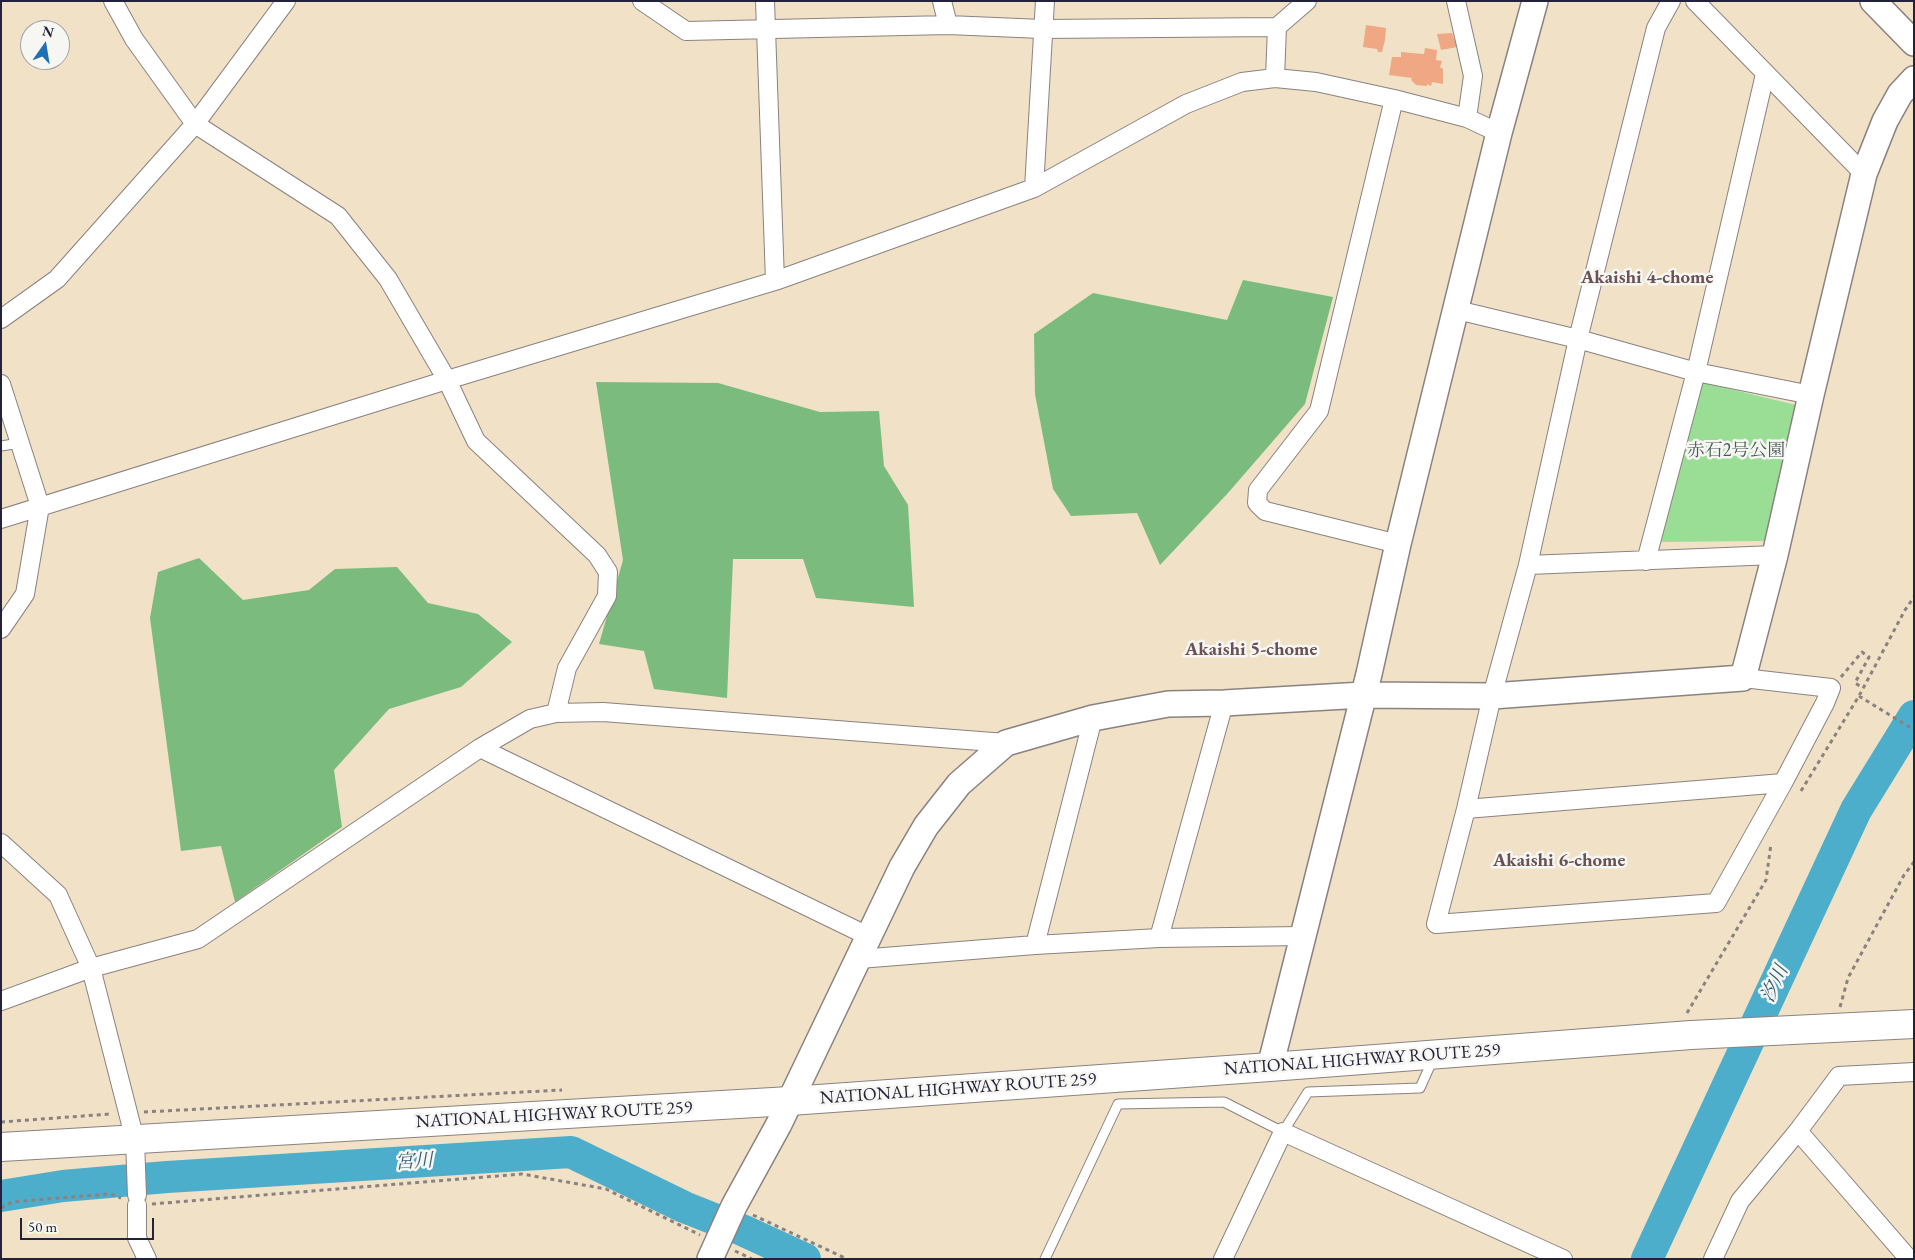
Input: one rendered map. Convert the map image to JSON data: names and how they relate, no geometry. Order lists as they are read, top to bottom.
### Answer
{
  "streets": {
    "highway": ["NATIONAL HIGHWAY ROUTE 259"]
  },
  "districts": ["Akaishi 4-chome", "Akaishi 5-chome", "Akaishi 6-chome"],
  "water": ["汐川", "宮川"],
  "parks": ["赤石2号公園"],
  "scale_bar": "50 m",
  "north": "top"
}
